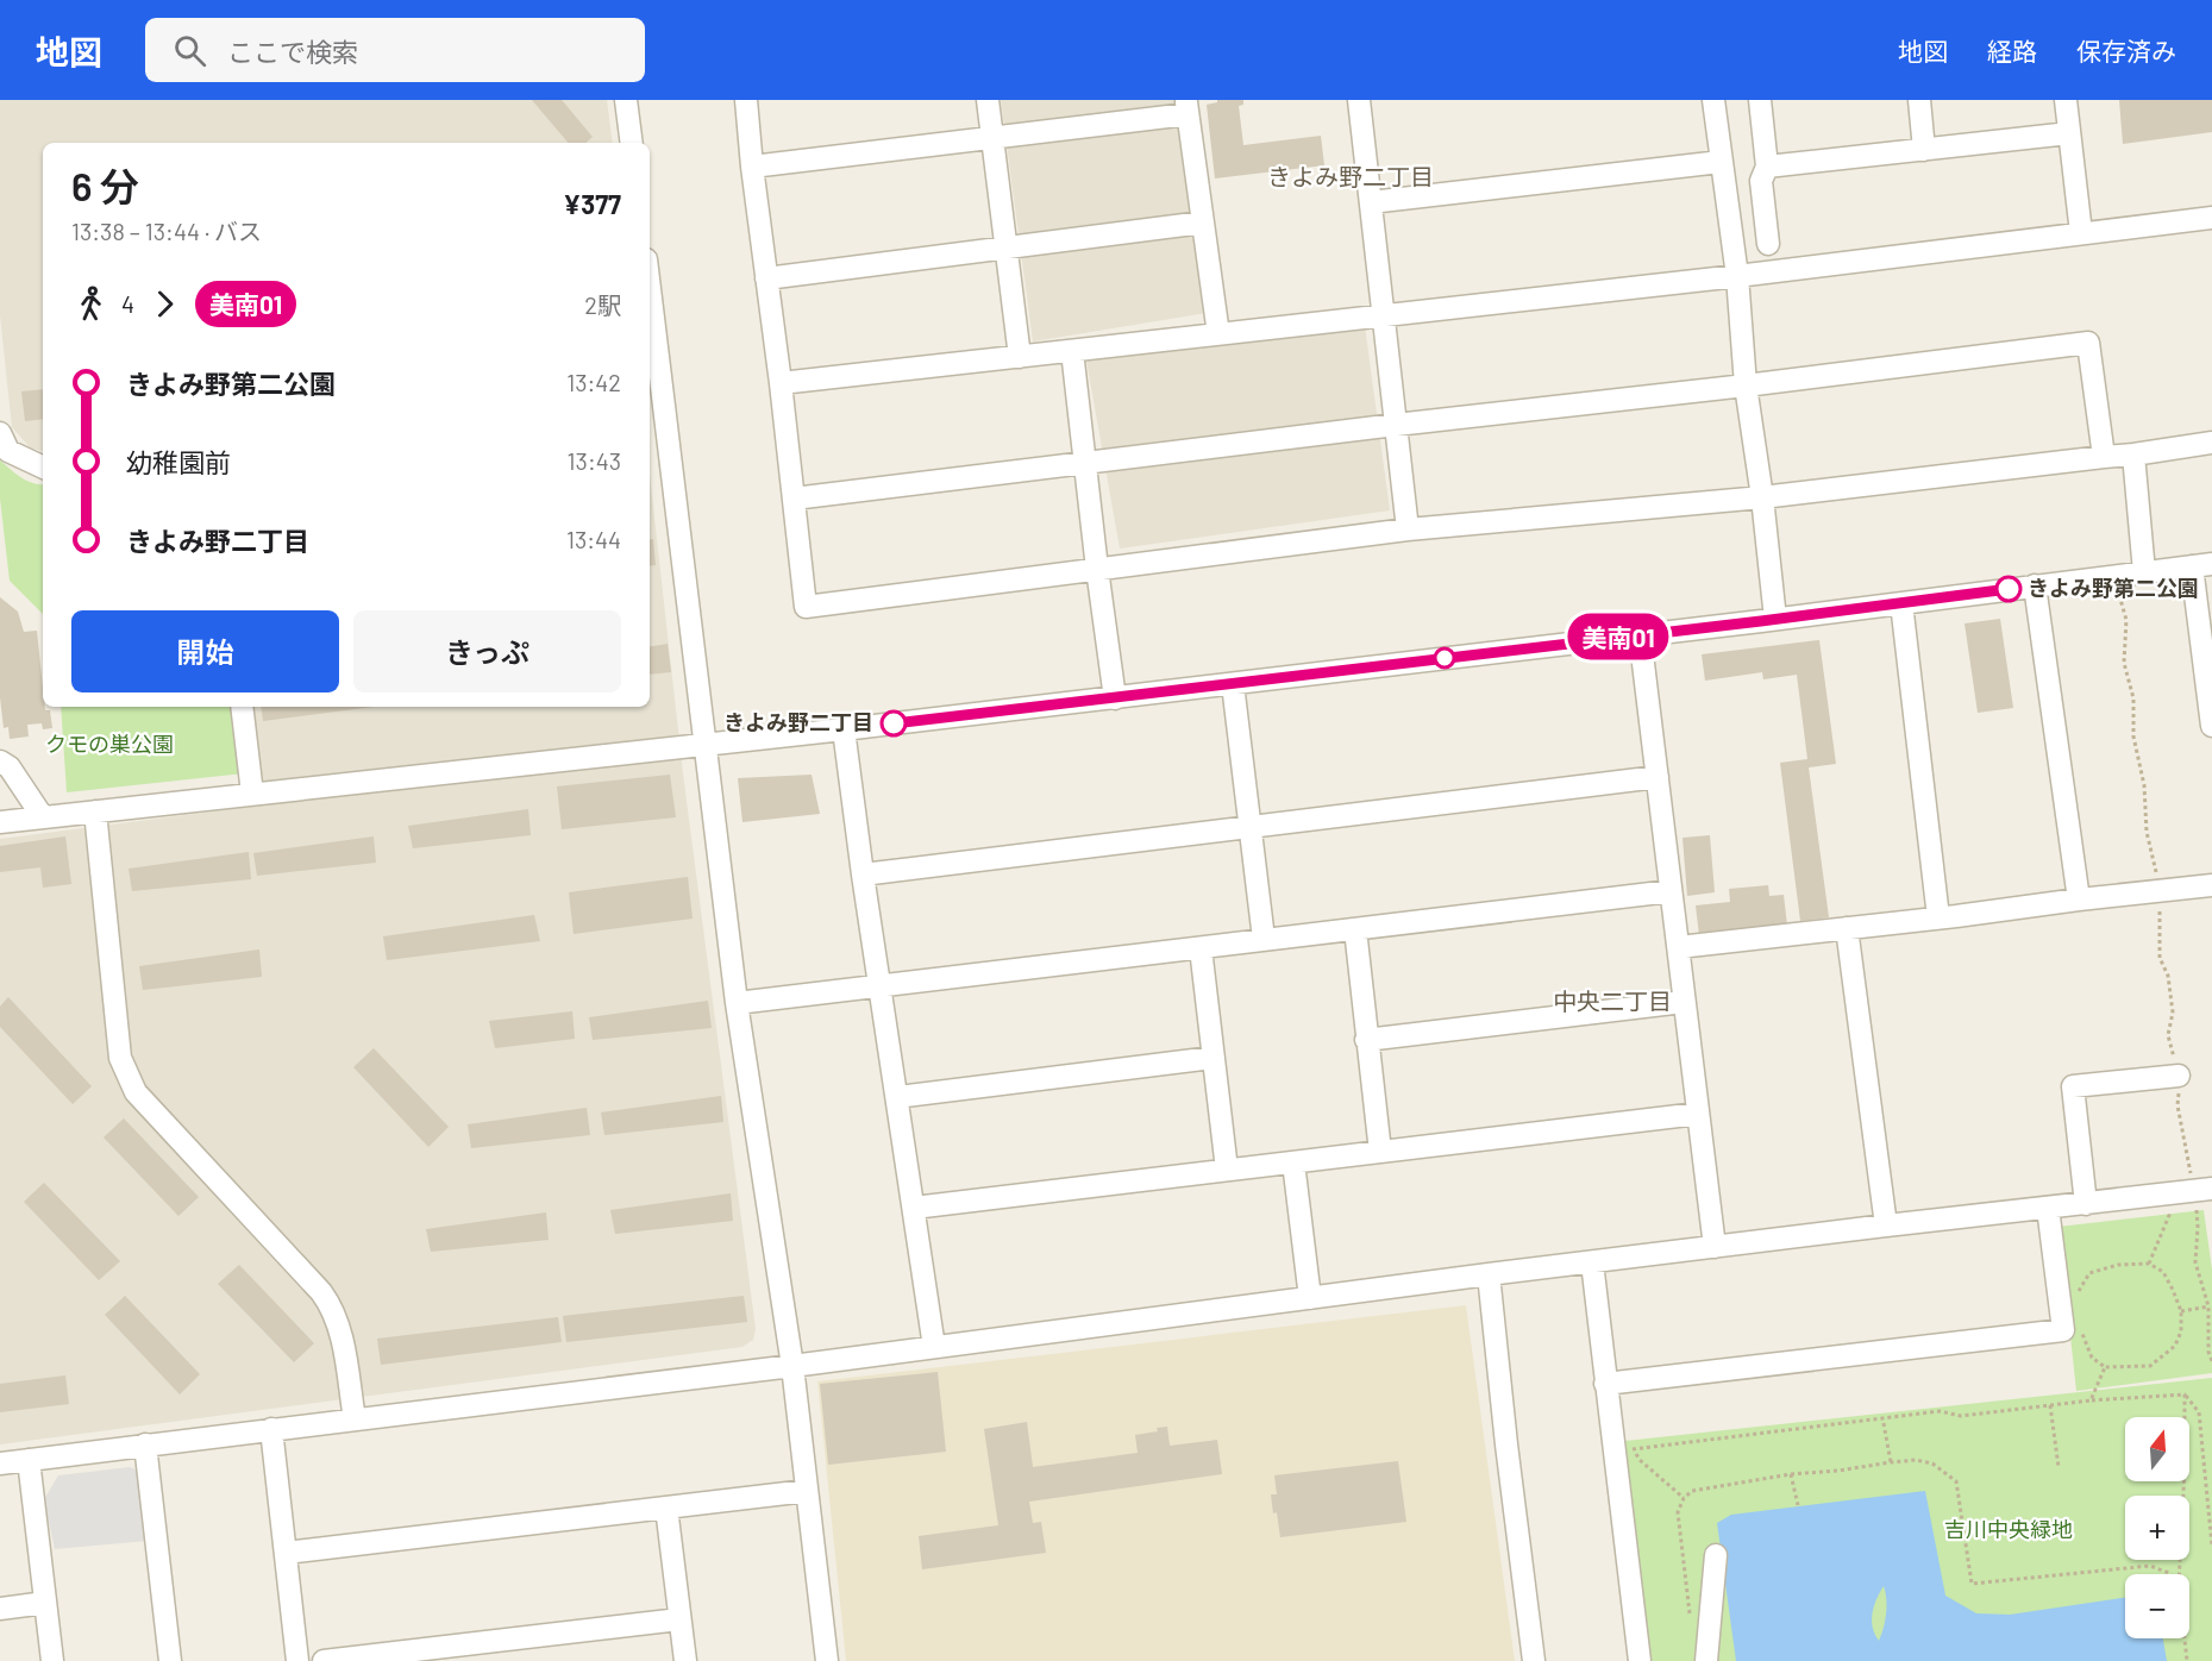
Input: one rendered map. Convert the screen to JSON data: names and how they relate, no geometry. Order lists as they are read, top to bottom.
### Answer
{
  "districts": ["きよみ野二丁目", "中央二丁目"],
  "parks": ["クモの巣公園", "吉川中央緑地"],
  "places": ["きよみ野第二公園", "きよみ野二丁目"],
  "lines": ["bus line 美南01"],
  "north": "top",
  "page": {
    "header": "地図",
    "search": "ここで検索",
    "nav": ["地図", "経路", "保存済み"],
    "on_map": "美南01",
    "heading": ["6 分", "13:38 – 13:44 · バス", "¥377"],
    "legs": ["4", "美南01", "2駅"],
    "list": [
      {
        "name": "きよみ野第二公園",
        "value": "13:42"
      },
      {
        "name": "幼稚園前",
        "value": "13:43"
      },
      {
        "name": "きよみ野二丁目",
        "value": "13:44"
      }
    ],
    "buttons": ["開始", "きっぷ"],
    "map_buttons": ["+", "−"]
  }
}
